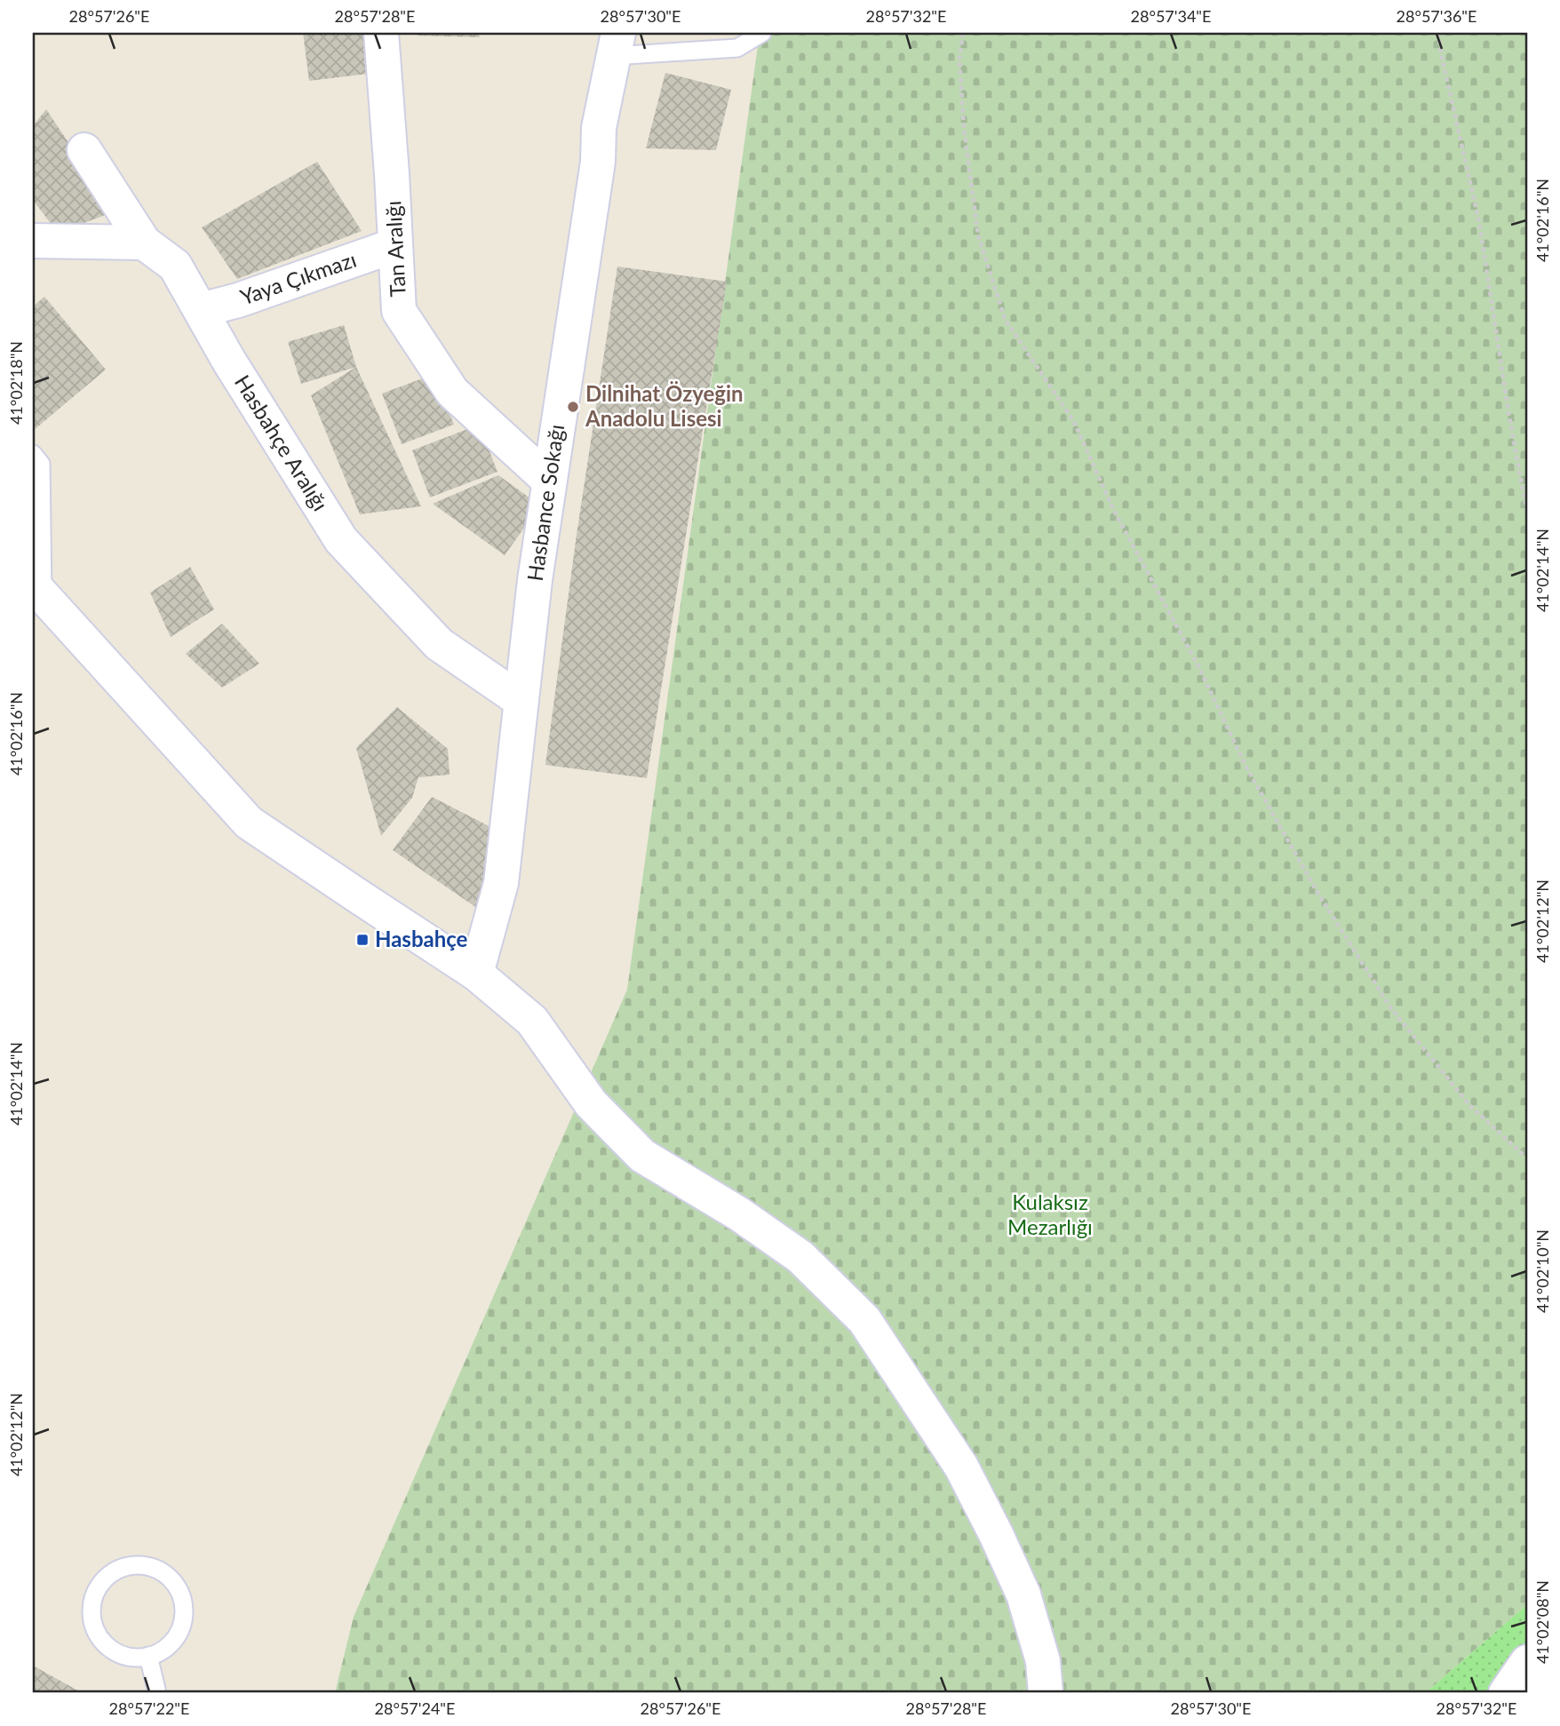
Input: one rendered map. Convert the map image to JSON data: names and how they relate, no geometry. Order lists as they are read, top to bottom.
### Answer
{
  "streets": {
    "street": [
      "Tan Aralığı",
      "Yaya Çıkmazı",
      "Hasbahçe Aralığı",
      "Hasbance Sokağı"
    ]
  },
  "crossings": [
    ["Tan Aralığı", "Yaya Çıkmazı"],
    ["Tan Aralığı", "Hasbance Sokağı"],
    ["Yaya Çıkmazı", "Hasbahçe Aralığı"],
    ["Hasbahçe Aralığı", "Hasbance Sokağı"]
  ],
  "parks": ["Kulaksız Mezarlığı"],
  "places": {
    "other": ["Dilnihat Özyeğin Anadolu Lisesi"],
    "transit": ["Hasbahçe"]
  },
  "coordinates": [
    "28°57'26\"E",
    "28°57'28\"E",
    "28°57'30\"E",
    "28°57'32\"E",
    "28°57'34\"E",
    "28°57'36\"E",
    "41°02'16\"N",
    "41°02'18\"N",
    "41°02'14\"N",
    "41°02'12\"N",
    "41°02'10\"N",
    "41°02'08\"N",
    "28°57'22\"E",
    "28°57'24\"E"
  ]
}
